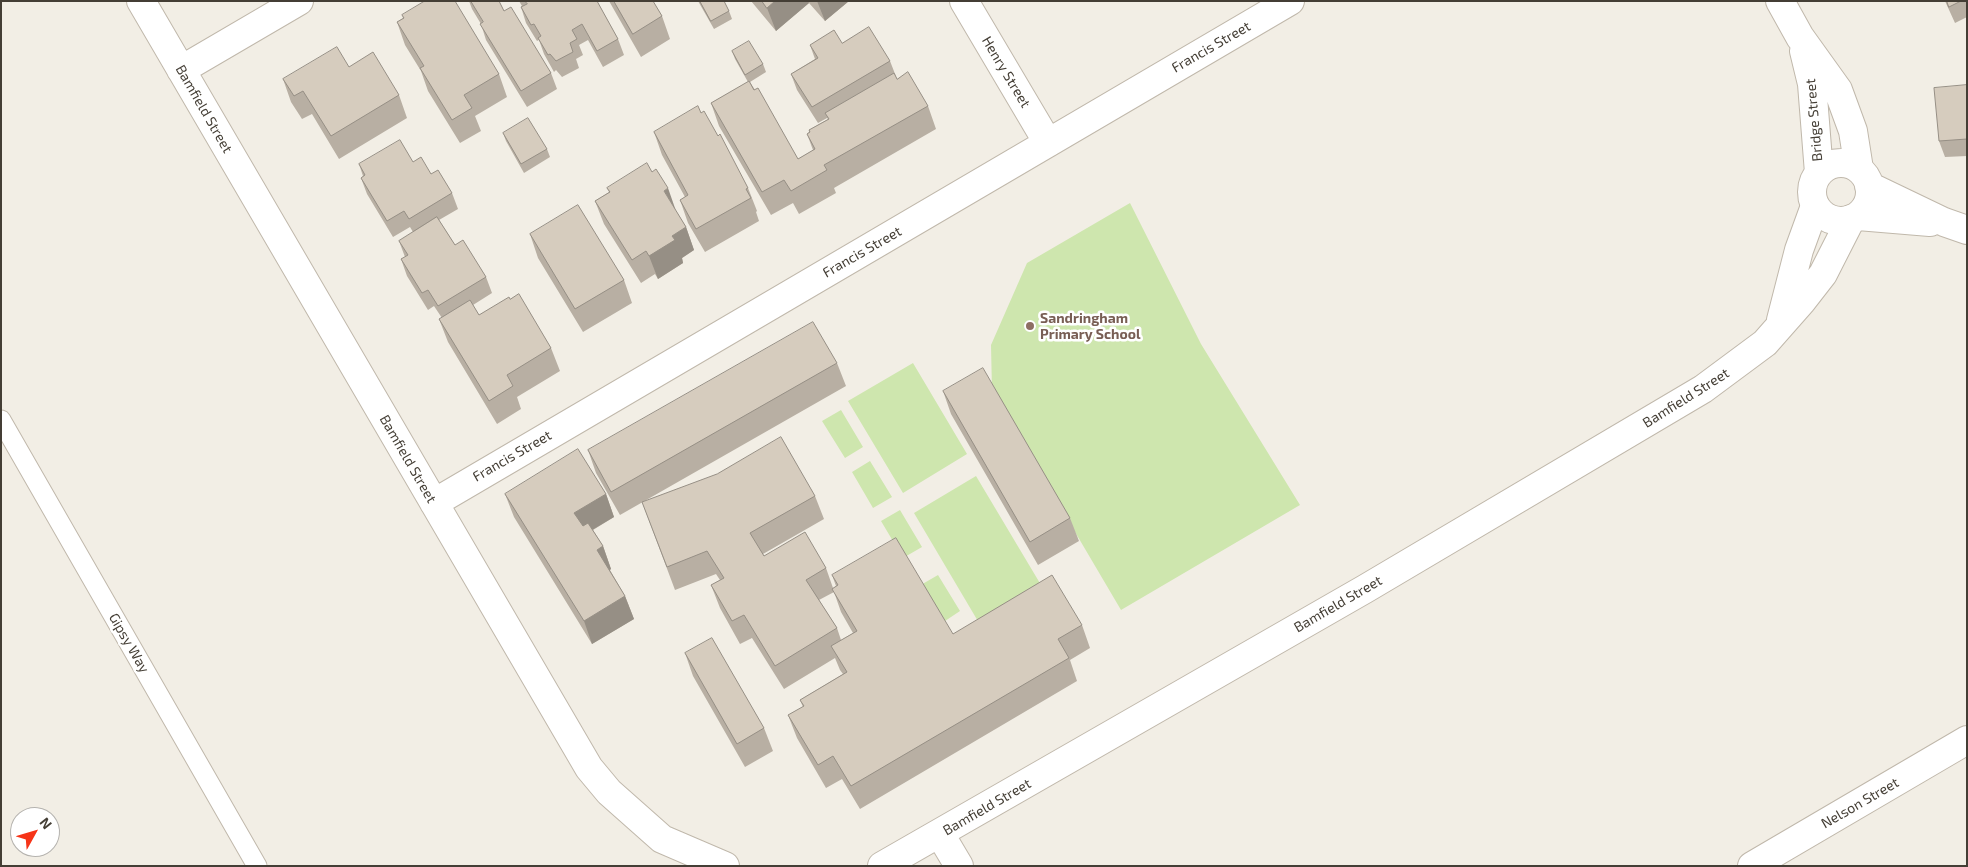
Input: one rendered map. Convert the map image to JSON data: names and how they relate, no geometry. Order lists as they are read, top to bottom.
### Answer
{
  "streets": {
    "street": [
      "Francis Street",
      "Henry Street",
      "Bamfield Street",
      "Bridge Street",
      "Nelson Street"
    ],
    "lane": ["Gipsy Way"]
  },
  "crossings": [
    ["Francis Street", "Henry Street"],
    ["Francis Street", "Bamfield Street"],
    ["Bamfield Street", "Bridge Street"]
  ],
  "places": ["Sandringham Primary School"],
  "north": "top right"
}
